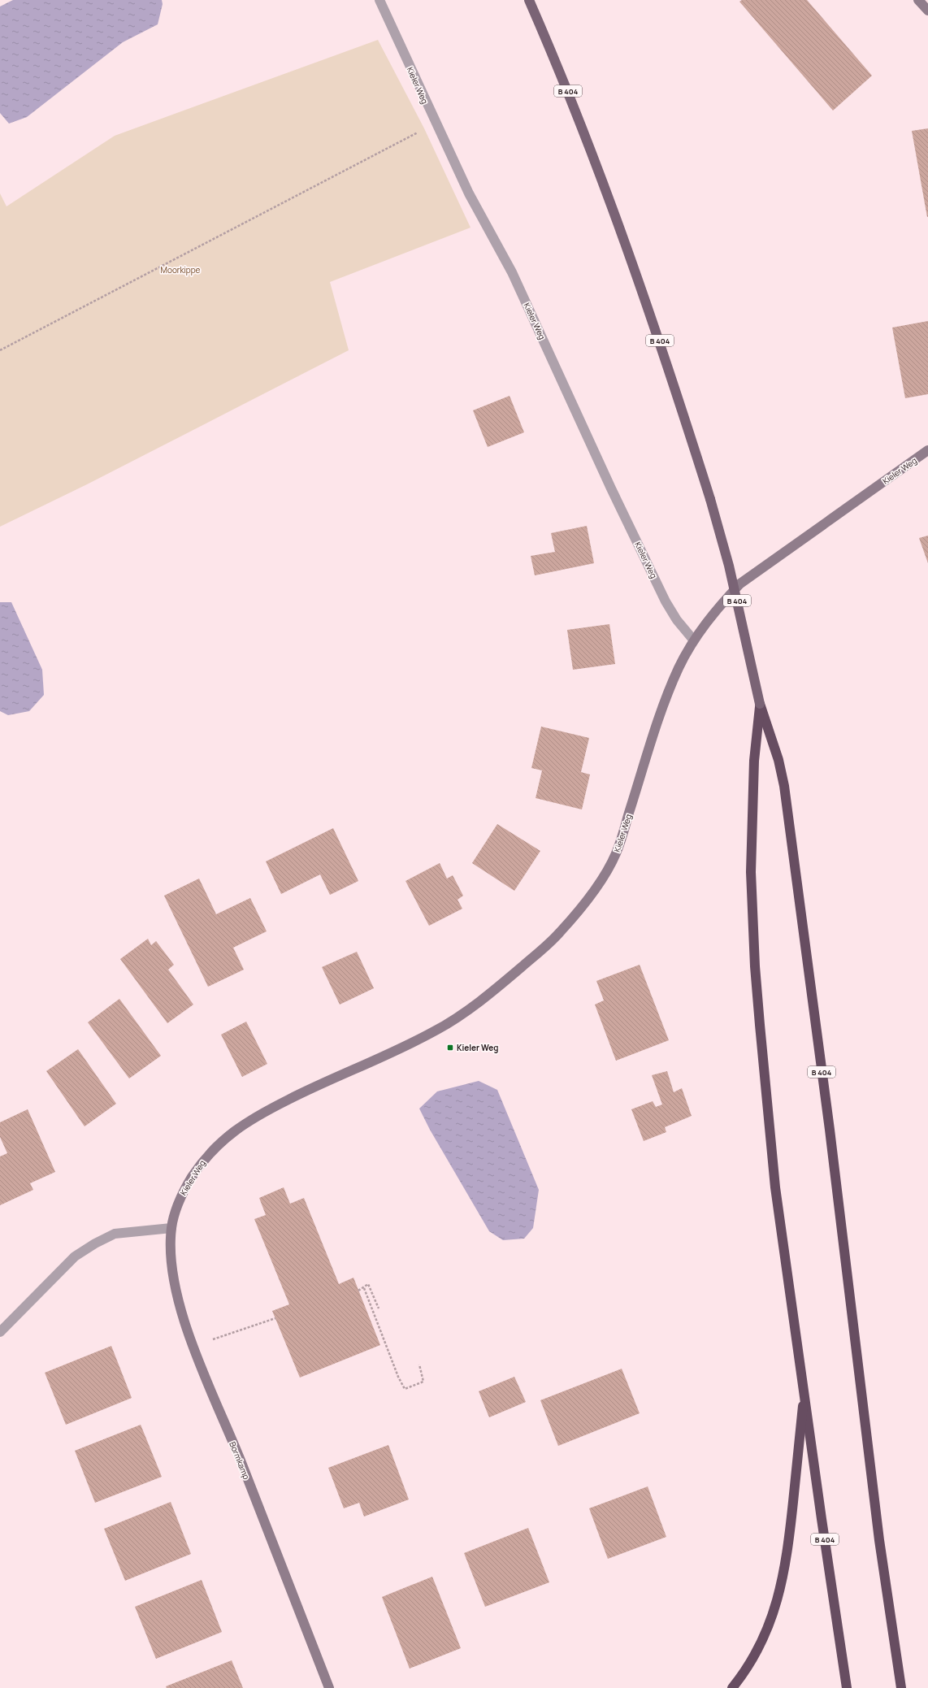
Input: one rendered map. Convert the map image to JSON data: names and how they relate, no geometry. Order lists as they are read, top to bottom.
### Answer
{
  "streets": {
    "highway": ["B 404"],
    "street": ["Kieler Weg", "Bormkamp"]
  },
  "crossings": [
    ["Kieler Weg", "Bormkamp"]
  ],
  "parks": ["Moorkippe"],
  "places": {
    "transit": ["Kieler Weg"]
  }
}
